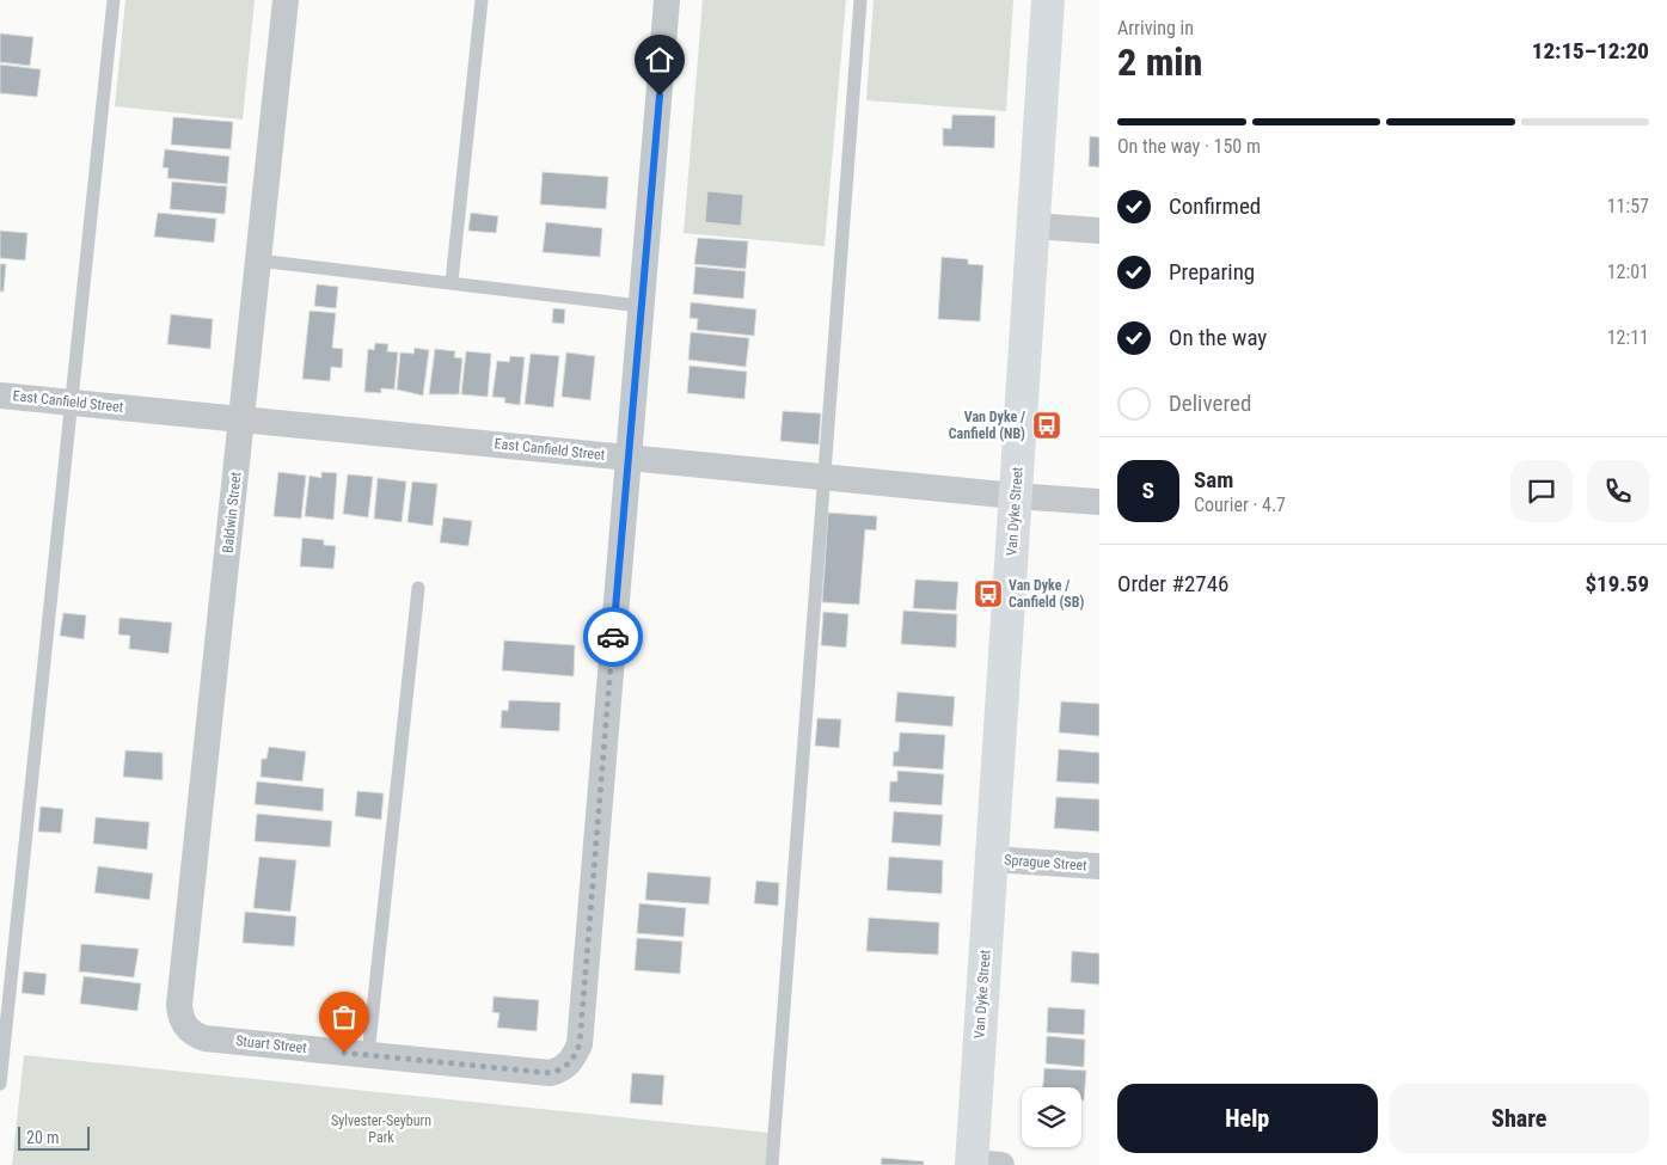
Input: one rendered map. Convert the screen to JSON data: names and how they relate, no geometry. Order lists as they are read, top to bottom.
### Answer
{
  "streets": {
    "main road": ["Van Dyke Street"],
    "street": [
      "East Canfield Street",
      "Baldwin Street",
      "Sprague Street",
      "Stuart Street"
    ]
  },
  "crossings": [
    ["East Canfield Street", "Van Dyke Street"],
    ["East Canfield Street", "Baldwin Street"],
    ["East Canfield Street", "Stuart Street"],
    ["Van Dyke Street", "Sprague Street"],
    ["Baldwin Street", "Stuart Street"]
  ],
  "parks": ["Sylvester-Seyburn Park"],
  "places": {
    "bus stop": ["Van Dyke / Canfield (NB)", "Van Dyke / Canfield (SB)"]
  },
  "scale_bar": "20 m",
  "page": {
    "heading": ["2 min", "Arriving in", "12:15–12:20"],
    "panel": [
      "Sam",
      "Courier · 4.7",
      "Order #2746",
      "$19.59"
    ],
    "bar": "On the way · 150 m",
    "list": [
      ["Confirmed", "11:57"],
      ["Preparing", "12:01"],
      ["On the way", "12:11"],
      "Delivered"
    ],
    "round": "S",
    "buttons": ["Help", "Share"],
    "scale": "20 m"
  }
}
